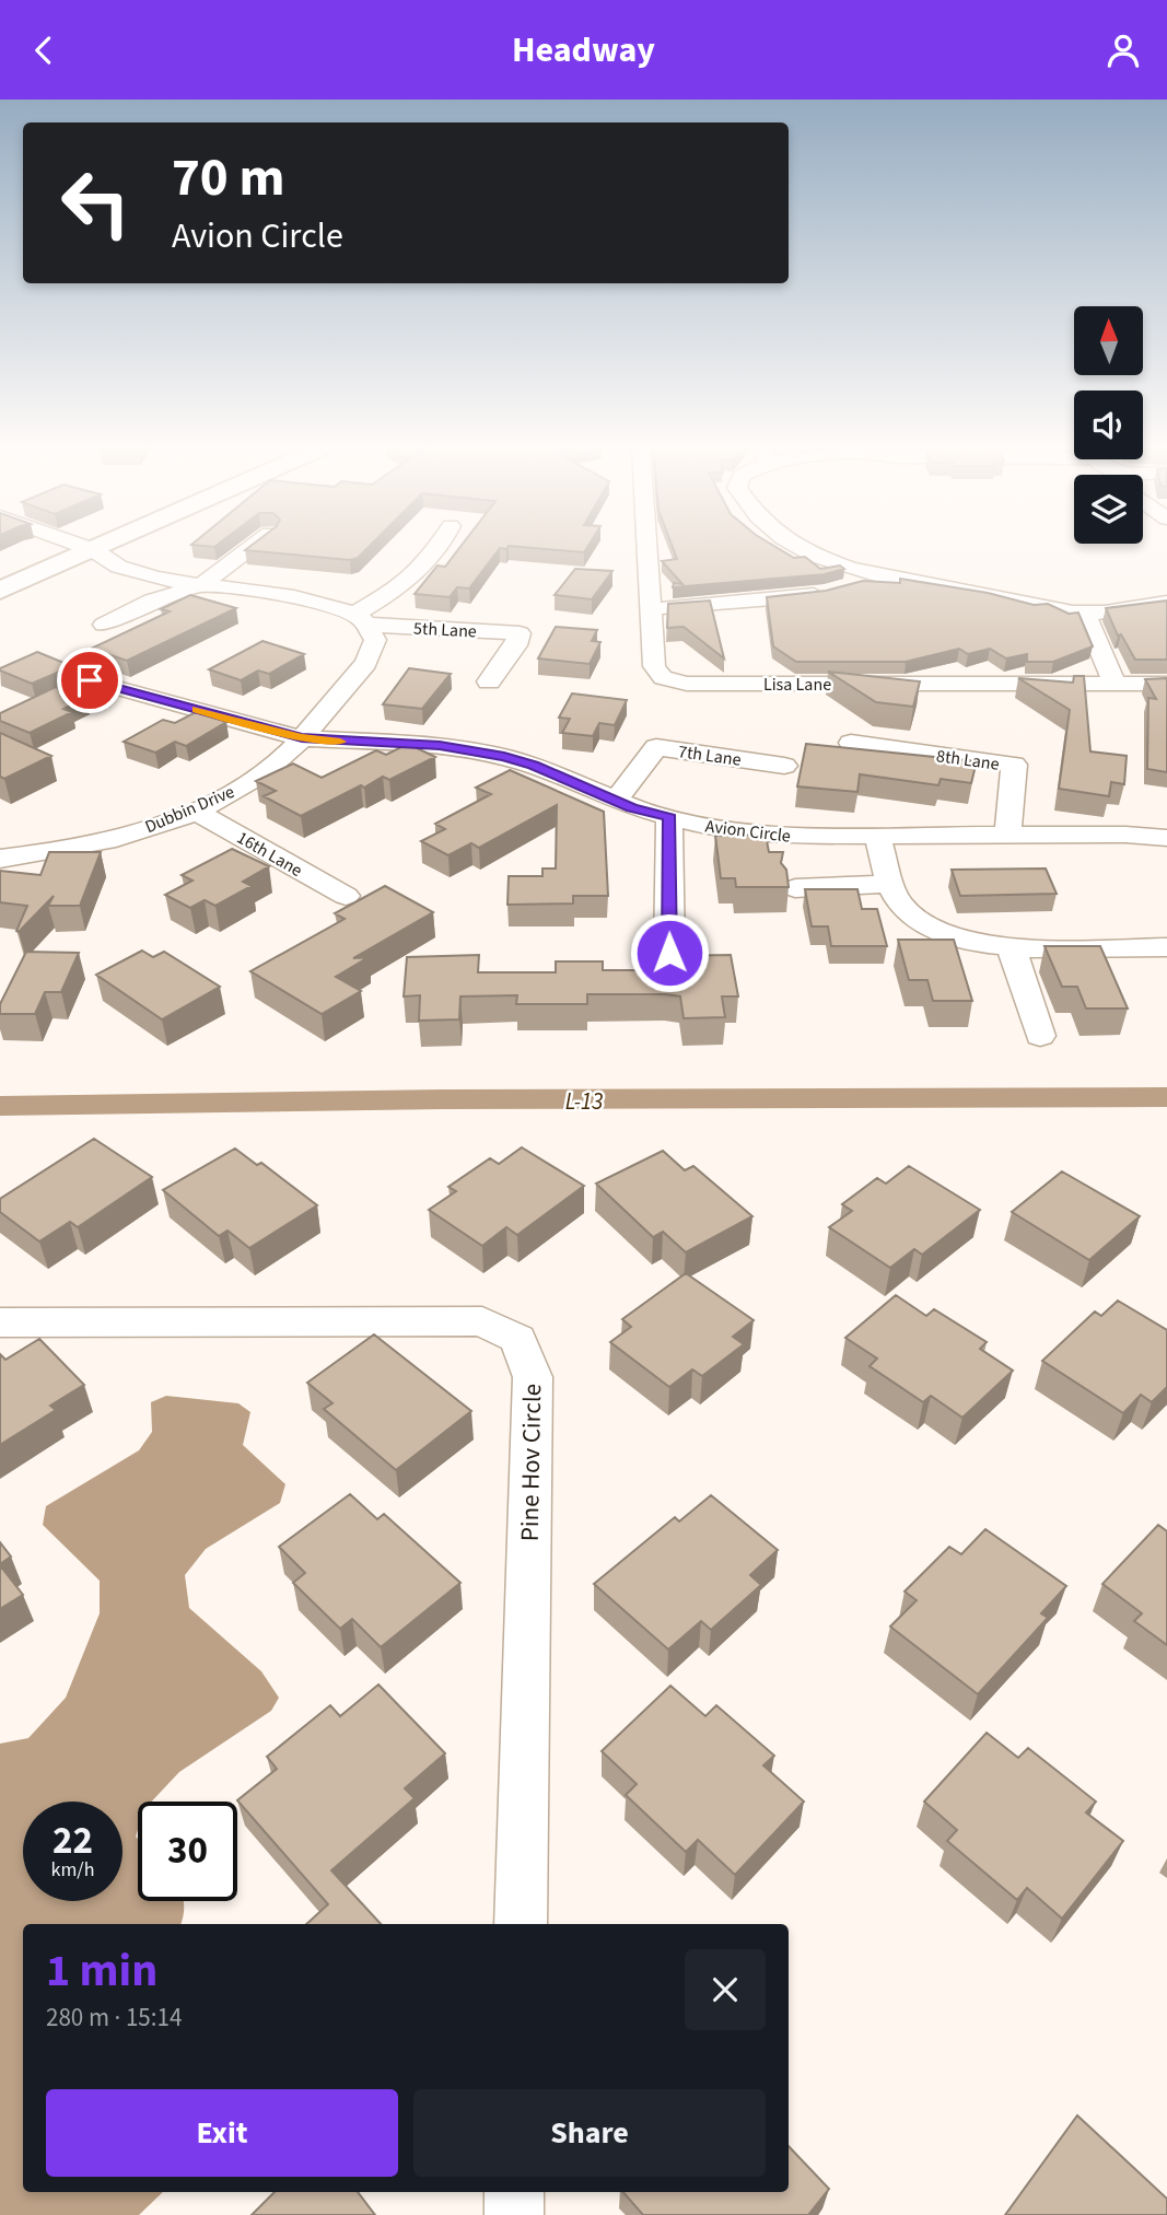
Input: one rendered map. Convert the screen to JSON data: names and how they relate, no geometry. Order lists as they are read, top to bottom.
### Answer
{
  "streets": {
    "street": [
      "5th Lane",
      "Lisa Lane",
      "7th Lane",
      "8th Lane",
      "Dubbin Drive",
      "Avion Circle",
      "16th Lane",
      "Pine Hov Circle"
    ]
  },
  "crossings": [
    ["5th Lane", "Dubbin Drive"],
    ["7th Lane", "Avion Circle"],
    ["8th Lane", "Avion Circle"],
    ["Dubbin Drive", "Avion Circle"],
    ["Dubbin Drive", "16th Lane"]
  ],
  "water": ["L-13"],
  "north": "top",
  "page": {
    "header": "Headway",
    "turn": ["70 m", "Avion Circle"],
    "speed": "22 km/h",
    "limit": "30",
    "heading": ["1 min", "280 m · 15:14"],
    "buttons": ["Exit", "Share"]
  }
}
